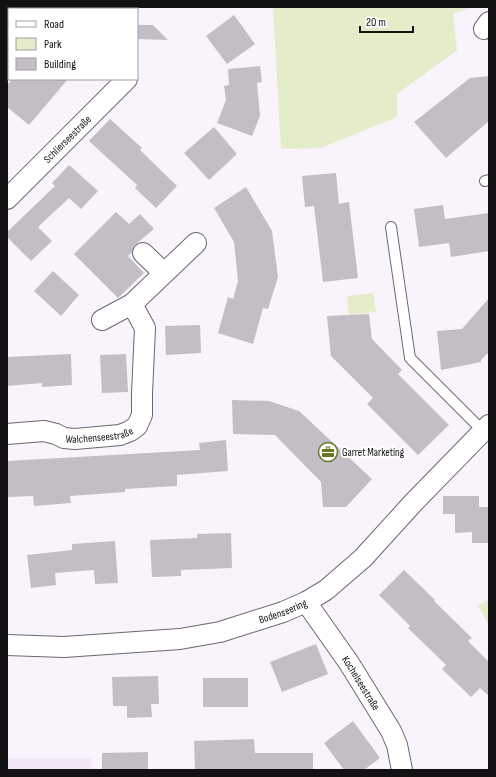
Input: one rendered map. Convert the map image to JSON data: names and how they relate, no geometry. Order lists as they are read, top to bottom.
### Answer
{
  "streets": {
    "street": [
      "Schlierseestraße",
      "Walchenseestraße",
      "Bodenseering",
      "Kochelseestraße"
    ]
  },
  "crossings": [
    ["Bodenseering", "Kochelseestraße"]
  ],
  "places": {
    "office": ["Garret Marketing"]
  },
  "legend": ["Road", "Park", "Building"],
  "scale_bar": "20 m"
}
